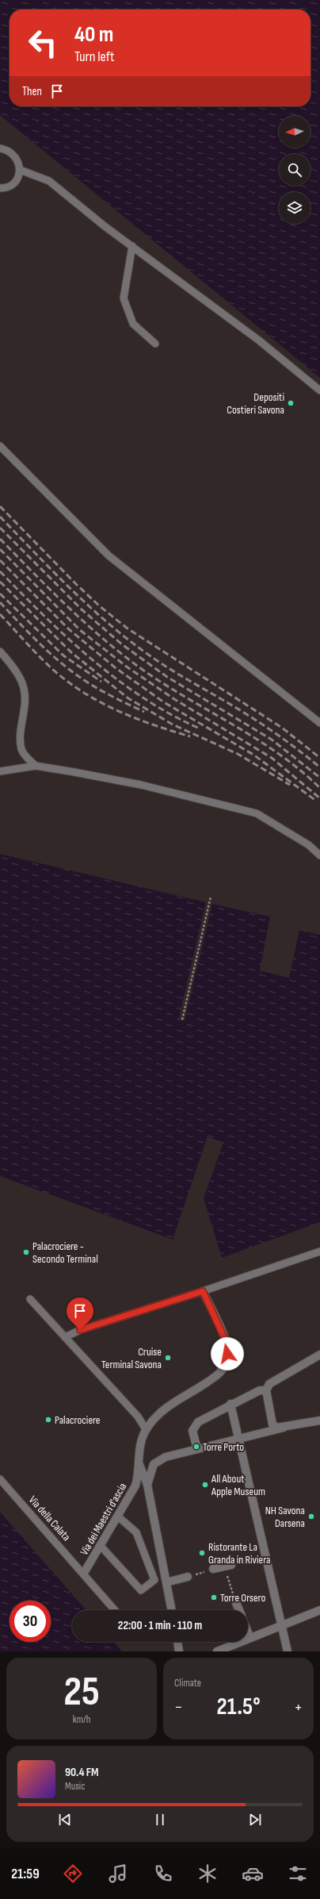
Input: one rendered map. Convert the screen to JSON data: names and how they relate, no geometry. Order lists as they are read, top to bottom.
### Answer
{
  "streets": {
    "street": ["Via dei Maestri d'ascia"],
    "lane": ["Via della Calata"]
  },
  "crossings": [
    ["Via della Calata", "Via dei Maestri d'ascia"]
  ],
  "places": [
    "Depositi Costieri Savona",
    "Palacrociere - Secondo Terminal",
    "Cruise Terminal Savona",
    "Palacrociere",
    "Torre Porto",
    "All About Apple Museum",
    "NH Savona Darsena",
    "Ristorante La Granda in Riviera",
    "Torre Orsero"
  ],
  "north": "left",
  "page": {
    "turn": ["40 m", "Turn left"],
    "then": "Then",
    "limit": "30",
    "trip": "22:00 · 1 min · 110 m",
    "tile": [
      ["25", "km/h"],
      "Climate"
    ],
    "heat": ["−", "21.5°", "+"],
    "song": ["90.4 FM", "Music"],
    "tabs": "21:59"
  }
}
